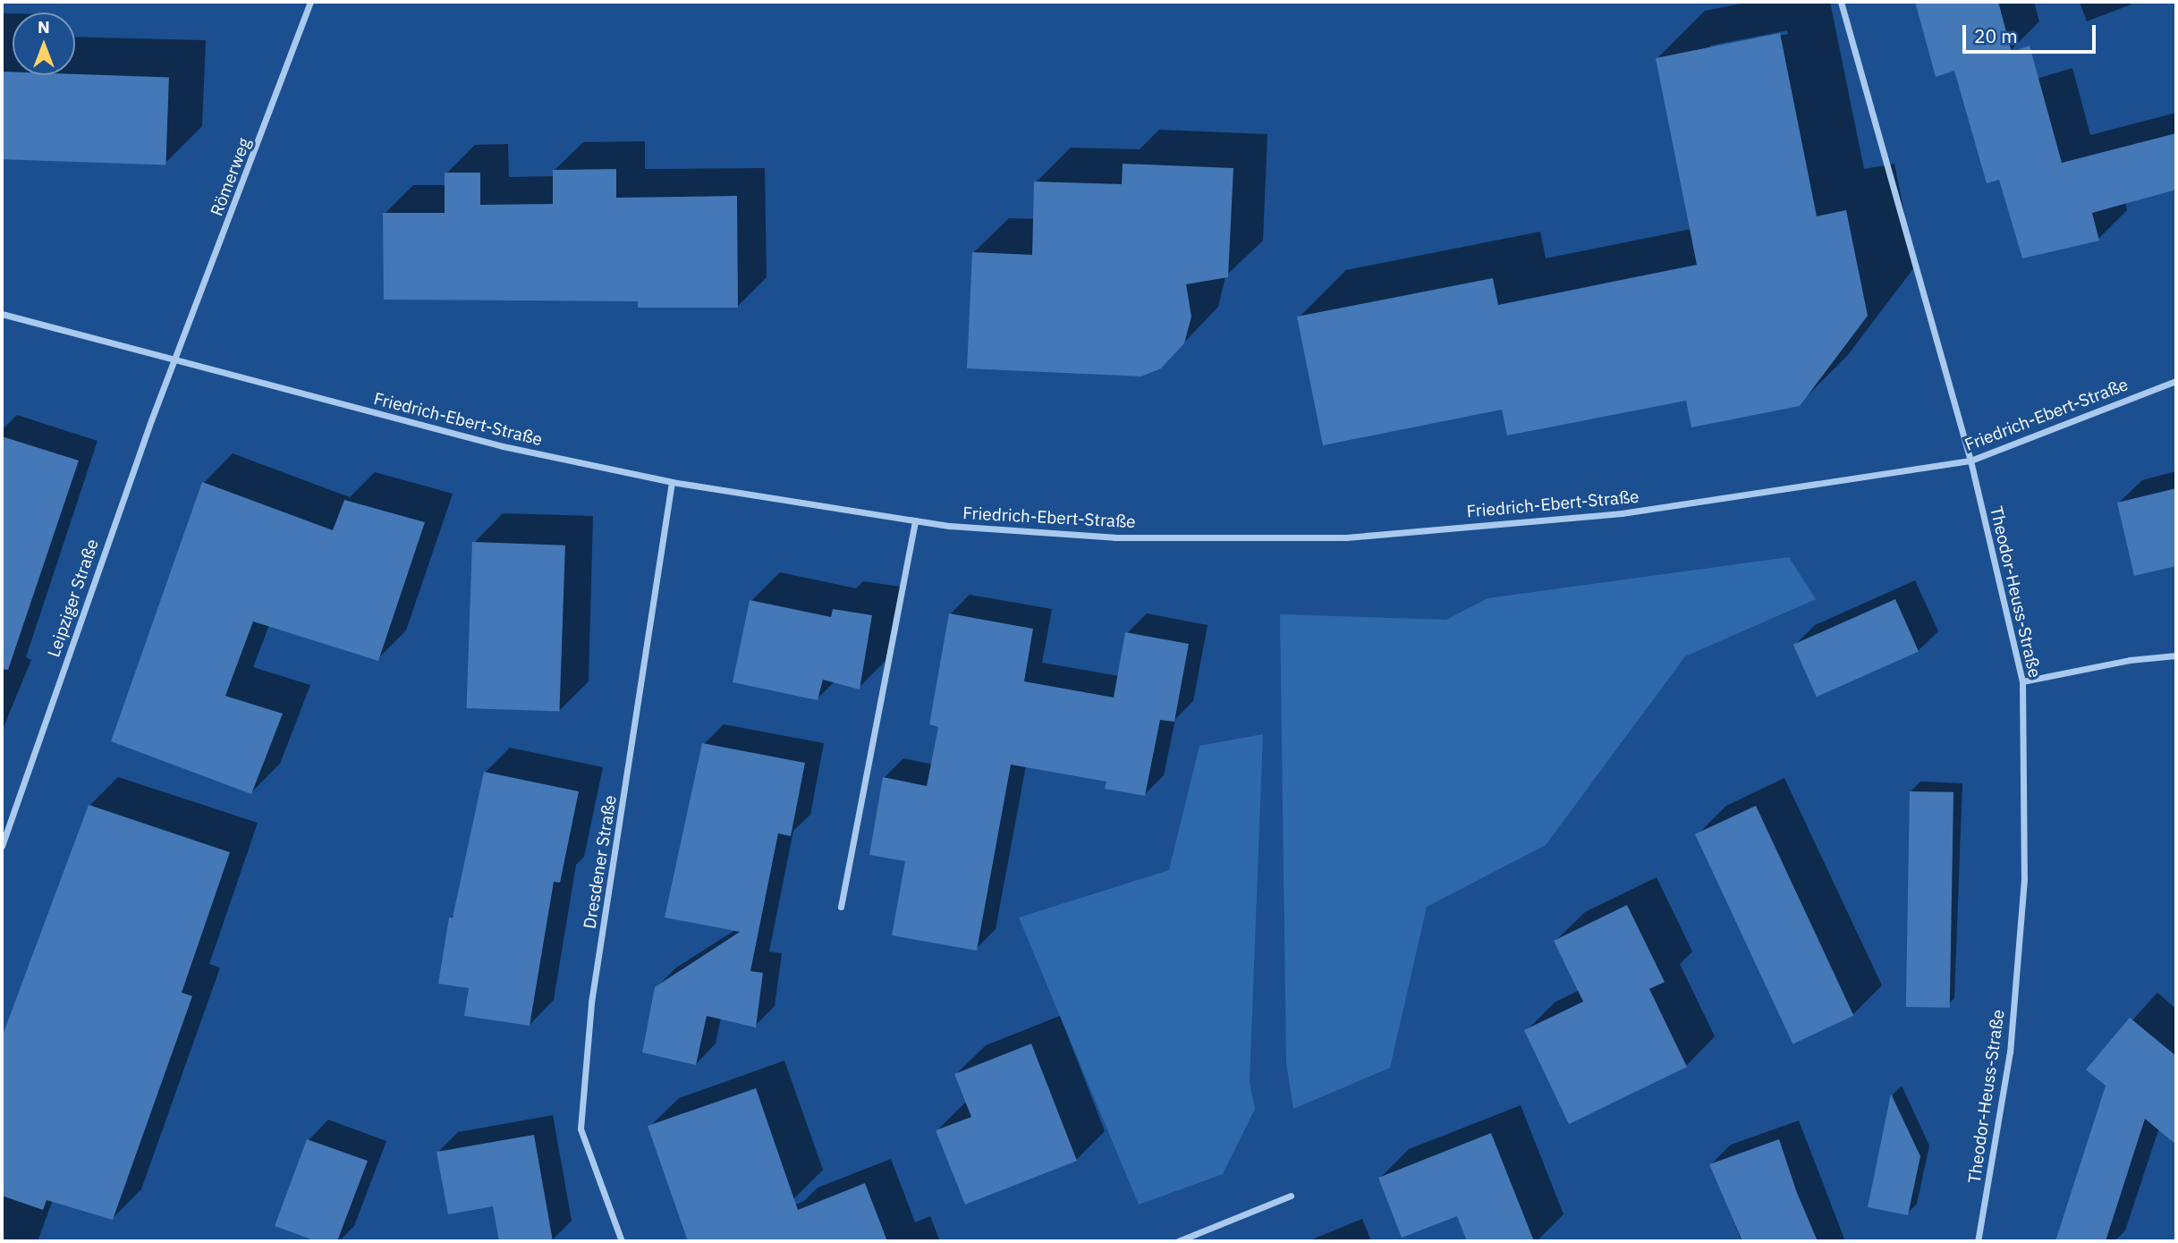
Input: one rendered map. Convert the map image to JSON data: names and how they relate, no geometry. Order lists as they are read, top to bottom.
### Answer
{
  "streets": {
    "street": [
      "Römerweg",
      "Friedrich-Ebert-Straße",
      "Theodor-Heuss-Straße",
      "Leipziger Straße",
      "Dresdener Straße"
    ]
  },
  "crossings": [
    ["Römerweg", "Friedrich-Ebert-Straße"],
    ["Römerweg", "Leipziger Straße"],
    ["Friedrich-Ebert-Straße", "Theodor-Heuss-Straße"],
    ["Friedrich-Ebert-Straße", "Leipziger Straße"],
    ["Friedrich-Ebert-Straße", "Dresdener Straße"]
  ],
  "scale_bar": "20 m",
  "north": "top"
}
